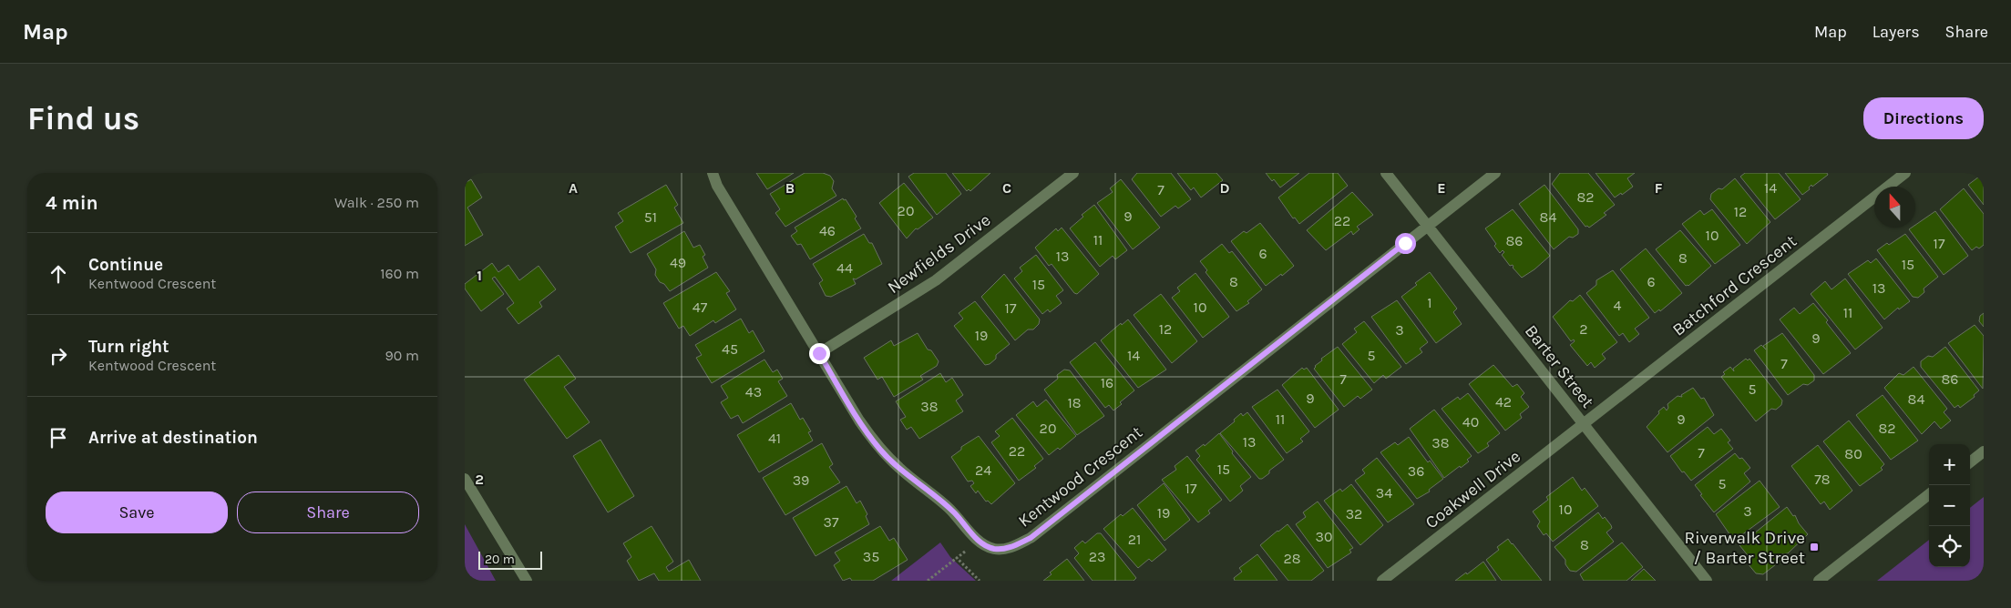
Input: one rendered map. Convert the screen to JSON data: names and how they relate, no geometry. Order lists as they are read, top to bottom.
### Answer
{
  "streets": {
    "street": [
      "Newfields Drive",
      "Batchford Crescent",
      "Barter Street",
      "Kentwood Crescent",
      "Coakwell Drive"
    ]
  },
  "crossings": [
    ["Newfields Drive", "Kentwood Crescent"],
    ["Batchford Crescent", "Barter Street"],
    ["Batchford Crescent", "Coakwell Drive"],
    ["Barter Street", "Kentwood Crescent"],
    ["Barter Street", "Coakwell Drive"]
  ],
  "places": {
    "transit": ["Riverwalk Drive / Barter Street"]
  },
  "house_numbers": [
    "14",
    "7",
    "82",
    "20",
    "12",
    "9",
    "51",
    "84",
    "22",
    "46",
    "10",
    "11",
    "86",
    "17",
    "6",
    "13",
    "8",
    "49",
    "15",
    "44",
    "8",
    "6",
    "15",
    "13",
    "1",
    "4",
    "47",
    "10",
    "17",
    "11",
    "12",
    "2",
    "3",
    "19",
    "9",
    "45",
    "14",
    "5",
    "7",
    "7",
    "86",
    "16",
    "5",
    "43",
    "9",
    "84",
    "42",
    "18",
    "38",
    "11",
    "9",
    "40",
    "20",
    "82",
    "41",
    "13",
    "38",
    "22",
    "7",
    "80",
    "15",
    "24",
    "36",
    "78",
    "39",
    "5",
    "17",
    "34",
    "10",
    "3",
    "19",
    "32",
    "37",
    "30",
    "21",
    "8",
    "35",
    "23",
    "28"
  ],
  "scale_bar": "20 m",
  "north": "top",
  "page": {
    "header": "Map",
    "nav": ["Map", "Layers", "Share"],
    "buttons": [
      "Directions",
      ["Save", "Share"]
    ],
    "title": "Find us",
    "heading": ["4 min", "Walk · 250 m"],
    "list": [
      ["Continue", "Kentwood Crescent", "160 m"],
      ["Turn right", "Kentwood Crescent", "90 m"],
      "Arrive at destination"
    ],
    "map_buttons": ["+", "−"],
    "scale": "20 m"
  },
  "grid": {
    "columns": [
      "A",
      "B",
      "C",
      "D",
      "E",
      "F"
    ],
    "rows": ["1", "2"]
  }
}
